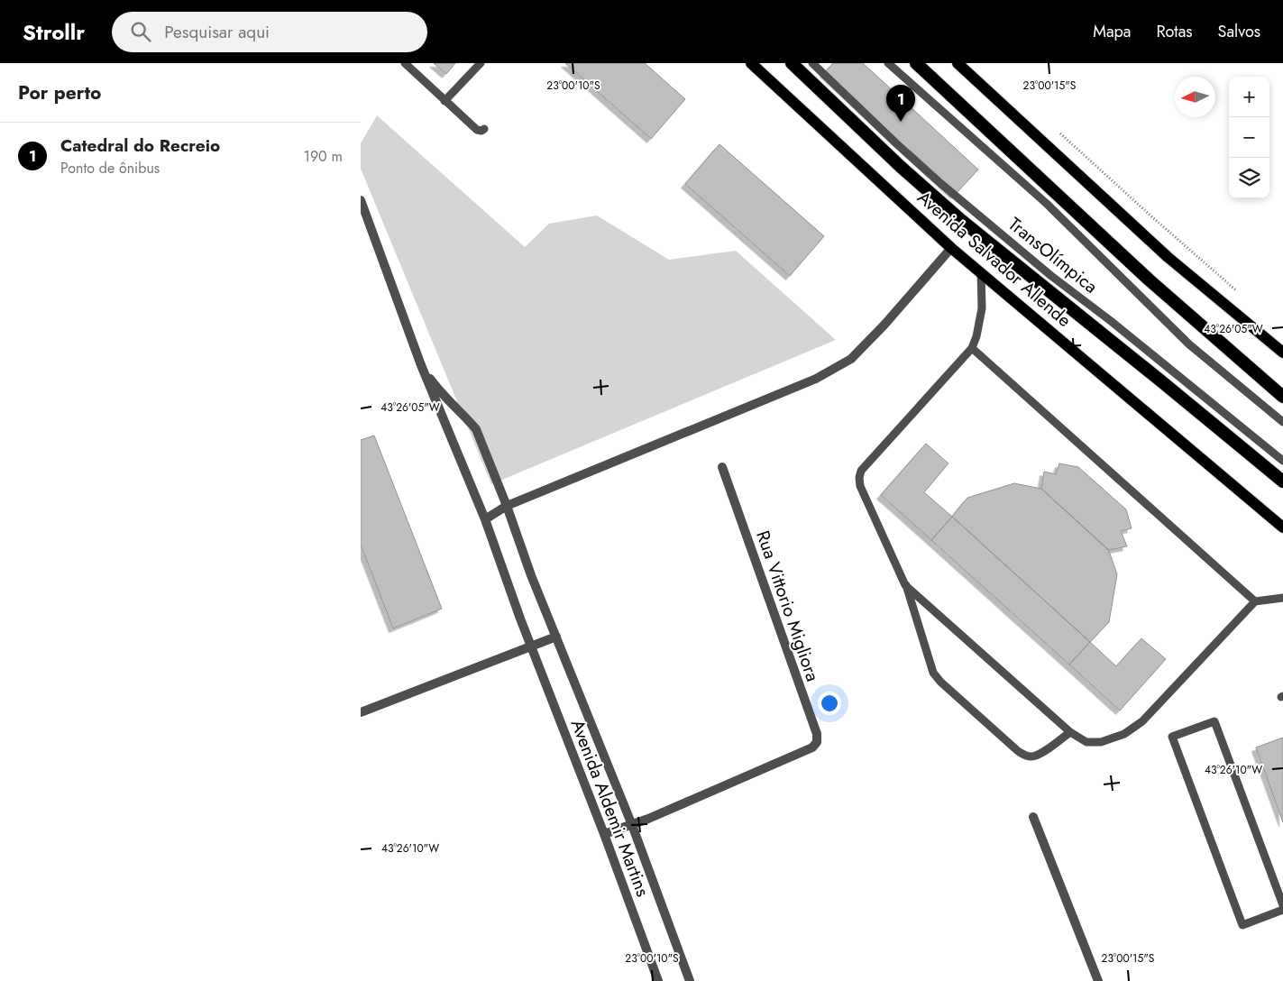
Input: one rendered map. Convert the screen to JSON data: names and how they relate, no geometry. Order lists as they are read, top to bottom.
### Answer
{
  "streets": {
    "highway": ["Avenida Salvador Allende"],
    "street": ["Rua Vittorio Migliora", "Avenida Aldemir Martins"],
    "lane": ["TransOlímpica"]
  },
  "crossings": [
    ["Rua Vittorio Migliora", "Avenida Aldemir Martins"]
  ],
  "north": "left",
  "page": {
    "header": "Strollr",
    "search": "Pesquisar aqui",
    "nav": ["Mapa", "Rotas", "Salvos"],
    "heading": "Por perto",
    "map_buttons": ["+", "−"],
    "pins": "1",
    "list": [
      {
        "mark": "1",
        "name": "Catedral do Recreio",
        "note": "Ponto de ônibus",
        "value": "190 m"
      }
    ]
  },
  "coordinates": [
    "23°00'10\"S",
    "23°00'15\"S",
    "43°26'05\"W",
    "43°26'10\"W"
  ]
}
